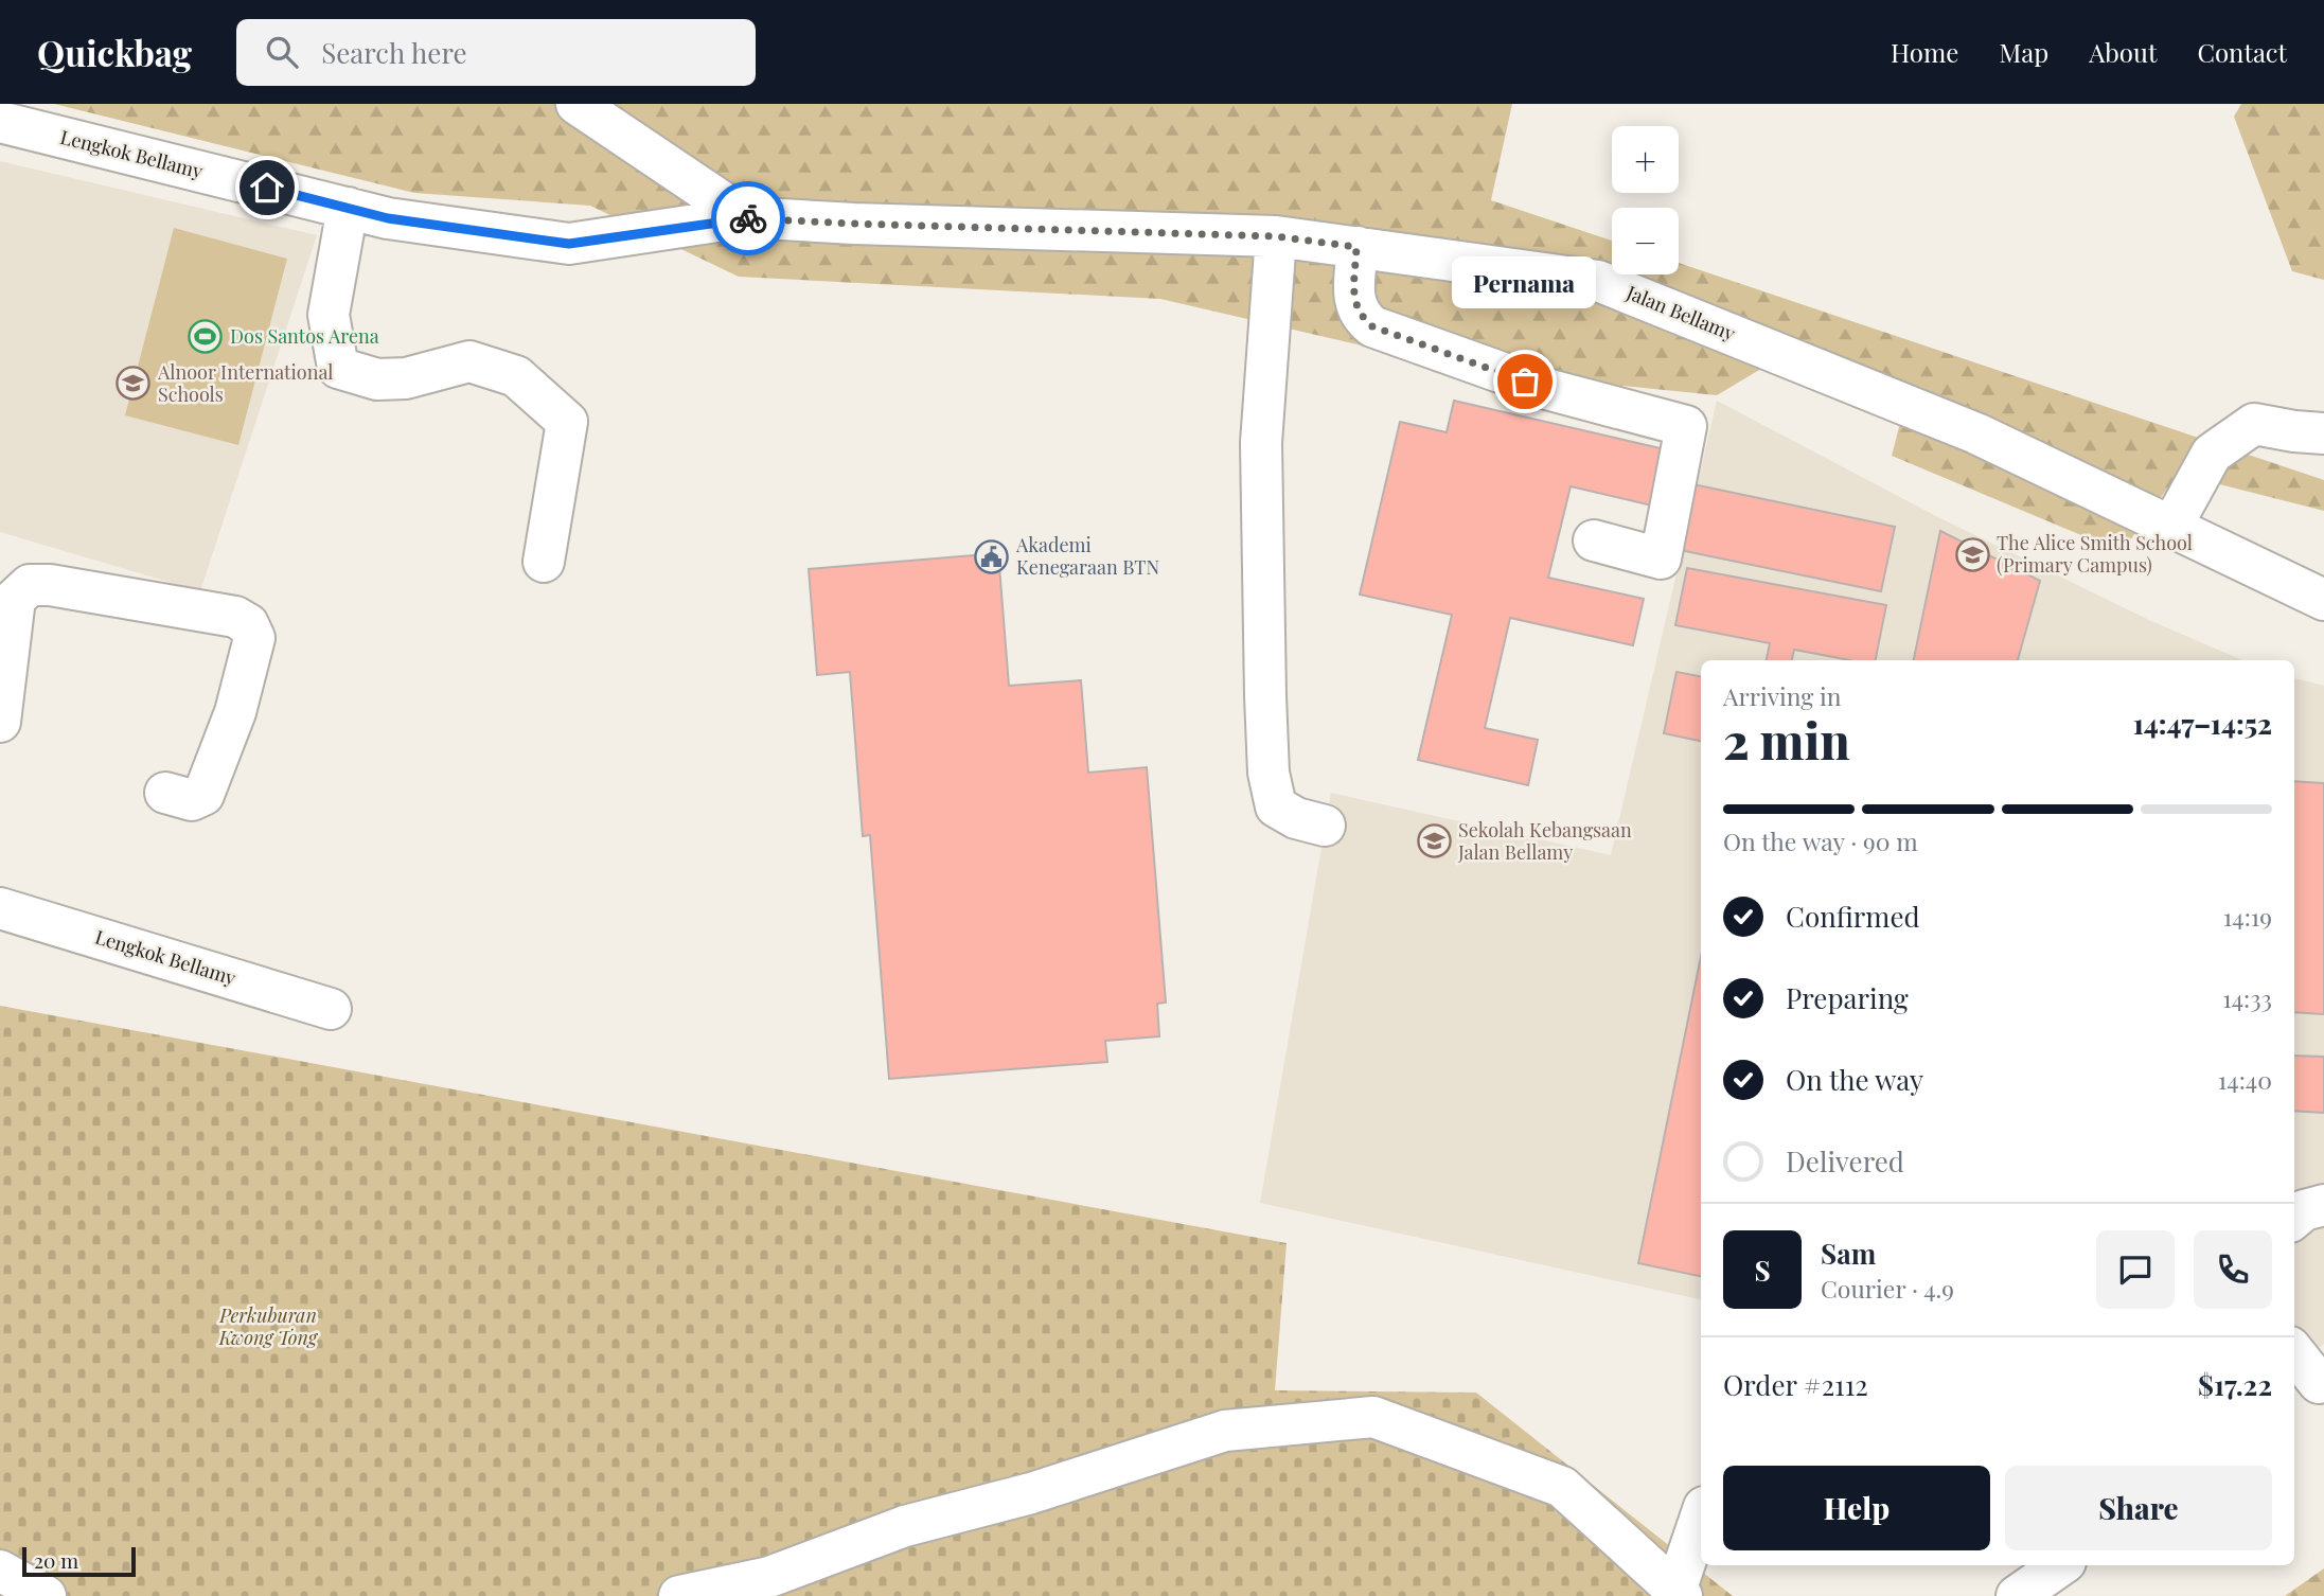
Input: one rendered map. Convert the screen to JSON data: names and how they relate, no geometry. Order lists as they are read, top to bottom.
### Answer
{
  "streets": {
    "street": ["Lengkok Bellamy", "Jalan Bellamy"]
  },
  "crossings": [
    ["Lengkok Bellamy", "Jalan Bellamy"]
  ],
  "parks": ["Perkuburan Kwong Tong"],
  "places": {
    "sports": ["Dos Santos Arena"],
    "other": ["Pernama"],
    "school or university": ["Alnoor International Schools", "The Alice Smith School (Primary Campus)", "Sekolah Kebangsaan Jalan Bellamy"],
    "public building": ["Akademi Kenegaraan BTN"]
  },
  "scale_bar": "20 m",
  "page": {
    "header": "Quickbag",
    "search": "Search here",
    "nav": [
      "Home",
      "Map",
      "About",
      "Contact"
    ],
    "map_buttons": ["+", "−"],
    "bubble": "Pernama",
    "heading": ["2 min", "Arriving in", "14:47–14:52"],
    "panel": [
      "Sam",
      "Courier · 4.9",
      "Order #2112",
      "$17.22"
    ],
    "bar": "On the way · 90 m",
    "list": [
      ["Confirmed", "14:19"],
      ["Preparing", "14:33"],
      ["On the way", "14:40"],
      "Delivered"
    ],
    "round": "S",
    "buttons": ["Help", "Share"],
    "scale": "20 m"
  }
}
